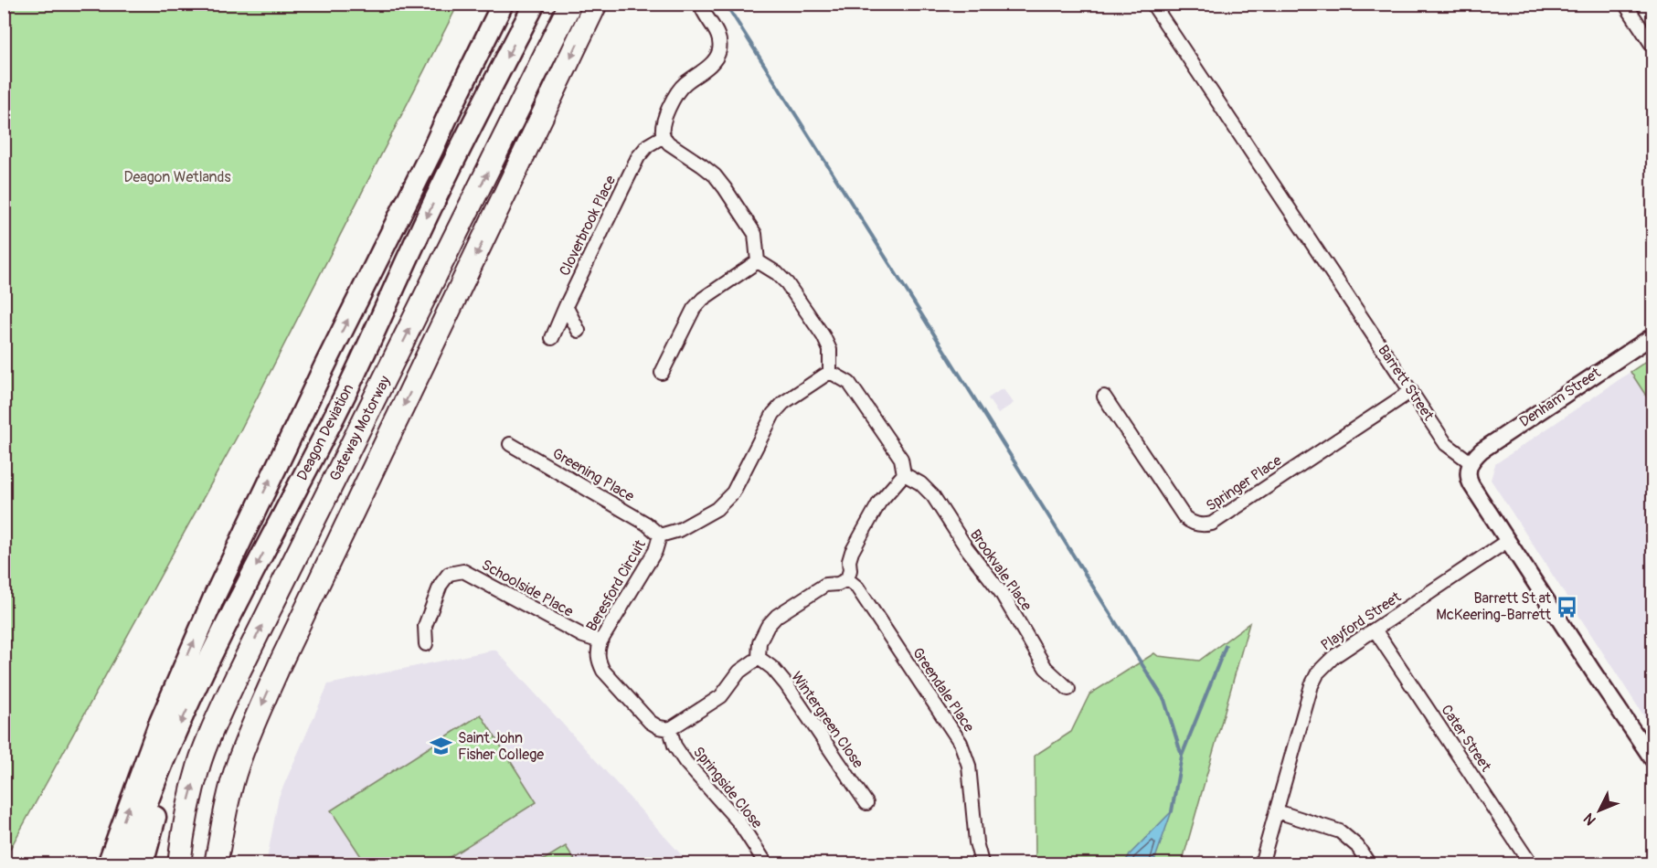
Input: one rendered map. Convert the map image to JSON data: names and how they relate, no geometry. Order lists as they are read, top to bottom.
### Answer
{
  "streets": {
    "highway": ["Gateway Motorway", "Deagon Deviation"],
    "street": [
      "Cloverbrook Place",
      "Barrett Street",
      "Denham Street",
      "Greening Place",
      "Springer Place",
      "Brookvale Place",
      "Beresford Circuit",
      "Schoolside Place",
      "Playford Street",
      "Greendale Place",
      "Wintergreen Close",
      "Cater Street",
      "Springside Close"
    ]
  },
  "crossings": [
    ["Barrett Street", "Denham Street"],
    ["Barrett Street", "Springer Place"],
    ["Greening Place", "Beresford Circuit"],
    ["Beresford Circuit", "Schoolside Place"],
    ["Beresford Circuit", "Springside Close"],
    ["Playford Street", "Cater Street"]
  ],
  "parks": ["Deagon Wetlands"],
  "places": {
    "bus stop": ["Barrett St at McKeering-Barrett"],
    "school or university": ["Saint John Fisher College"]
  },
  "north": "bottom left"
}
